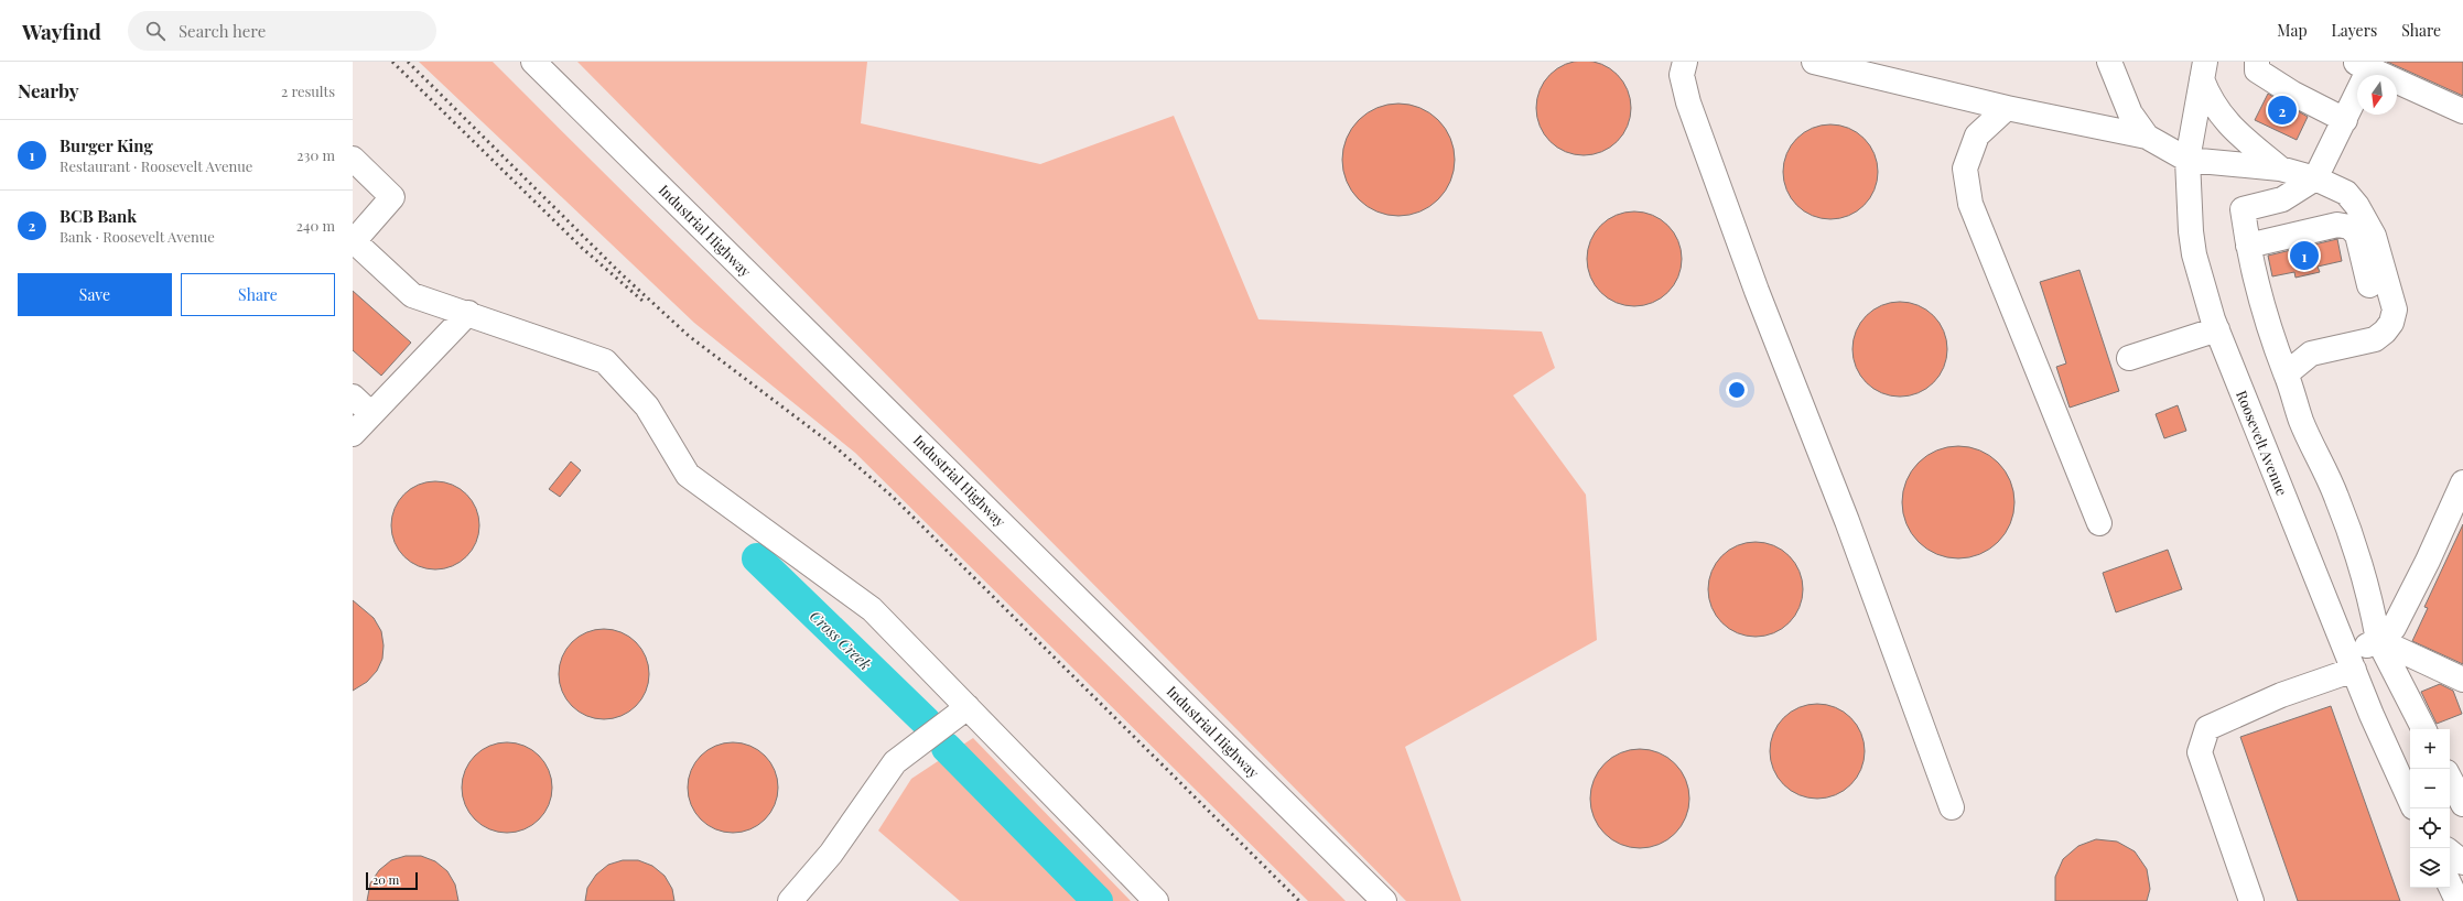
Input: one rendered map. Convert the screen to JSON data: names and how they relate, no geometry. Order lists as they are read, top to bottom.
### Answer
{
  "streets": {
    "main road": ["Industrial Highway", "Roosevelt Avenue"]
  },
  "water": ["Cross Creek"],
  "scale_bar": "20 m",
  "north": "bottom",
  "page": {
    "header": "Wayfind",
    "search": "Search here",
    "nav": ["Map", "Layers", "Share"],
    "heading": ["Nearby", "2 results"],
    "pins": ["2", "1"],
    "list": [
      {
        "mark": "1",
        "name": "Burger King",
        "note": "Restaurant · Roosevelt Avenue",
        "value": "230 m"
      },
      {
        "mark": "2",
        "name": "BCB Bank",
        "note": "Bank · Roosevelt Avenue",
        "value": "240 m"
      }
    ],
    "buttons": ["Save", "Share"],
    "map_buttons": ["+", "−"],
    "scale": "20 m"
  }
}
